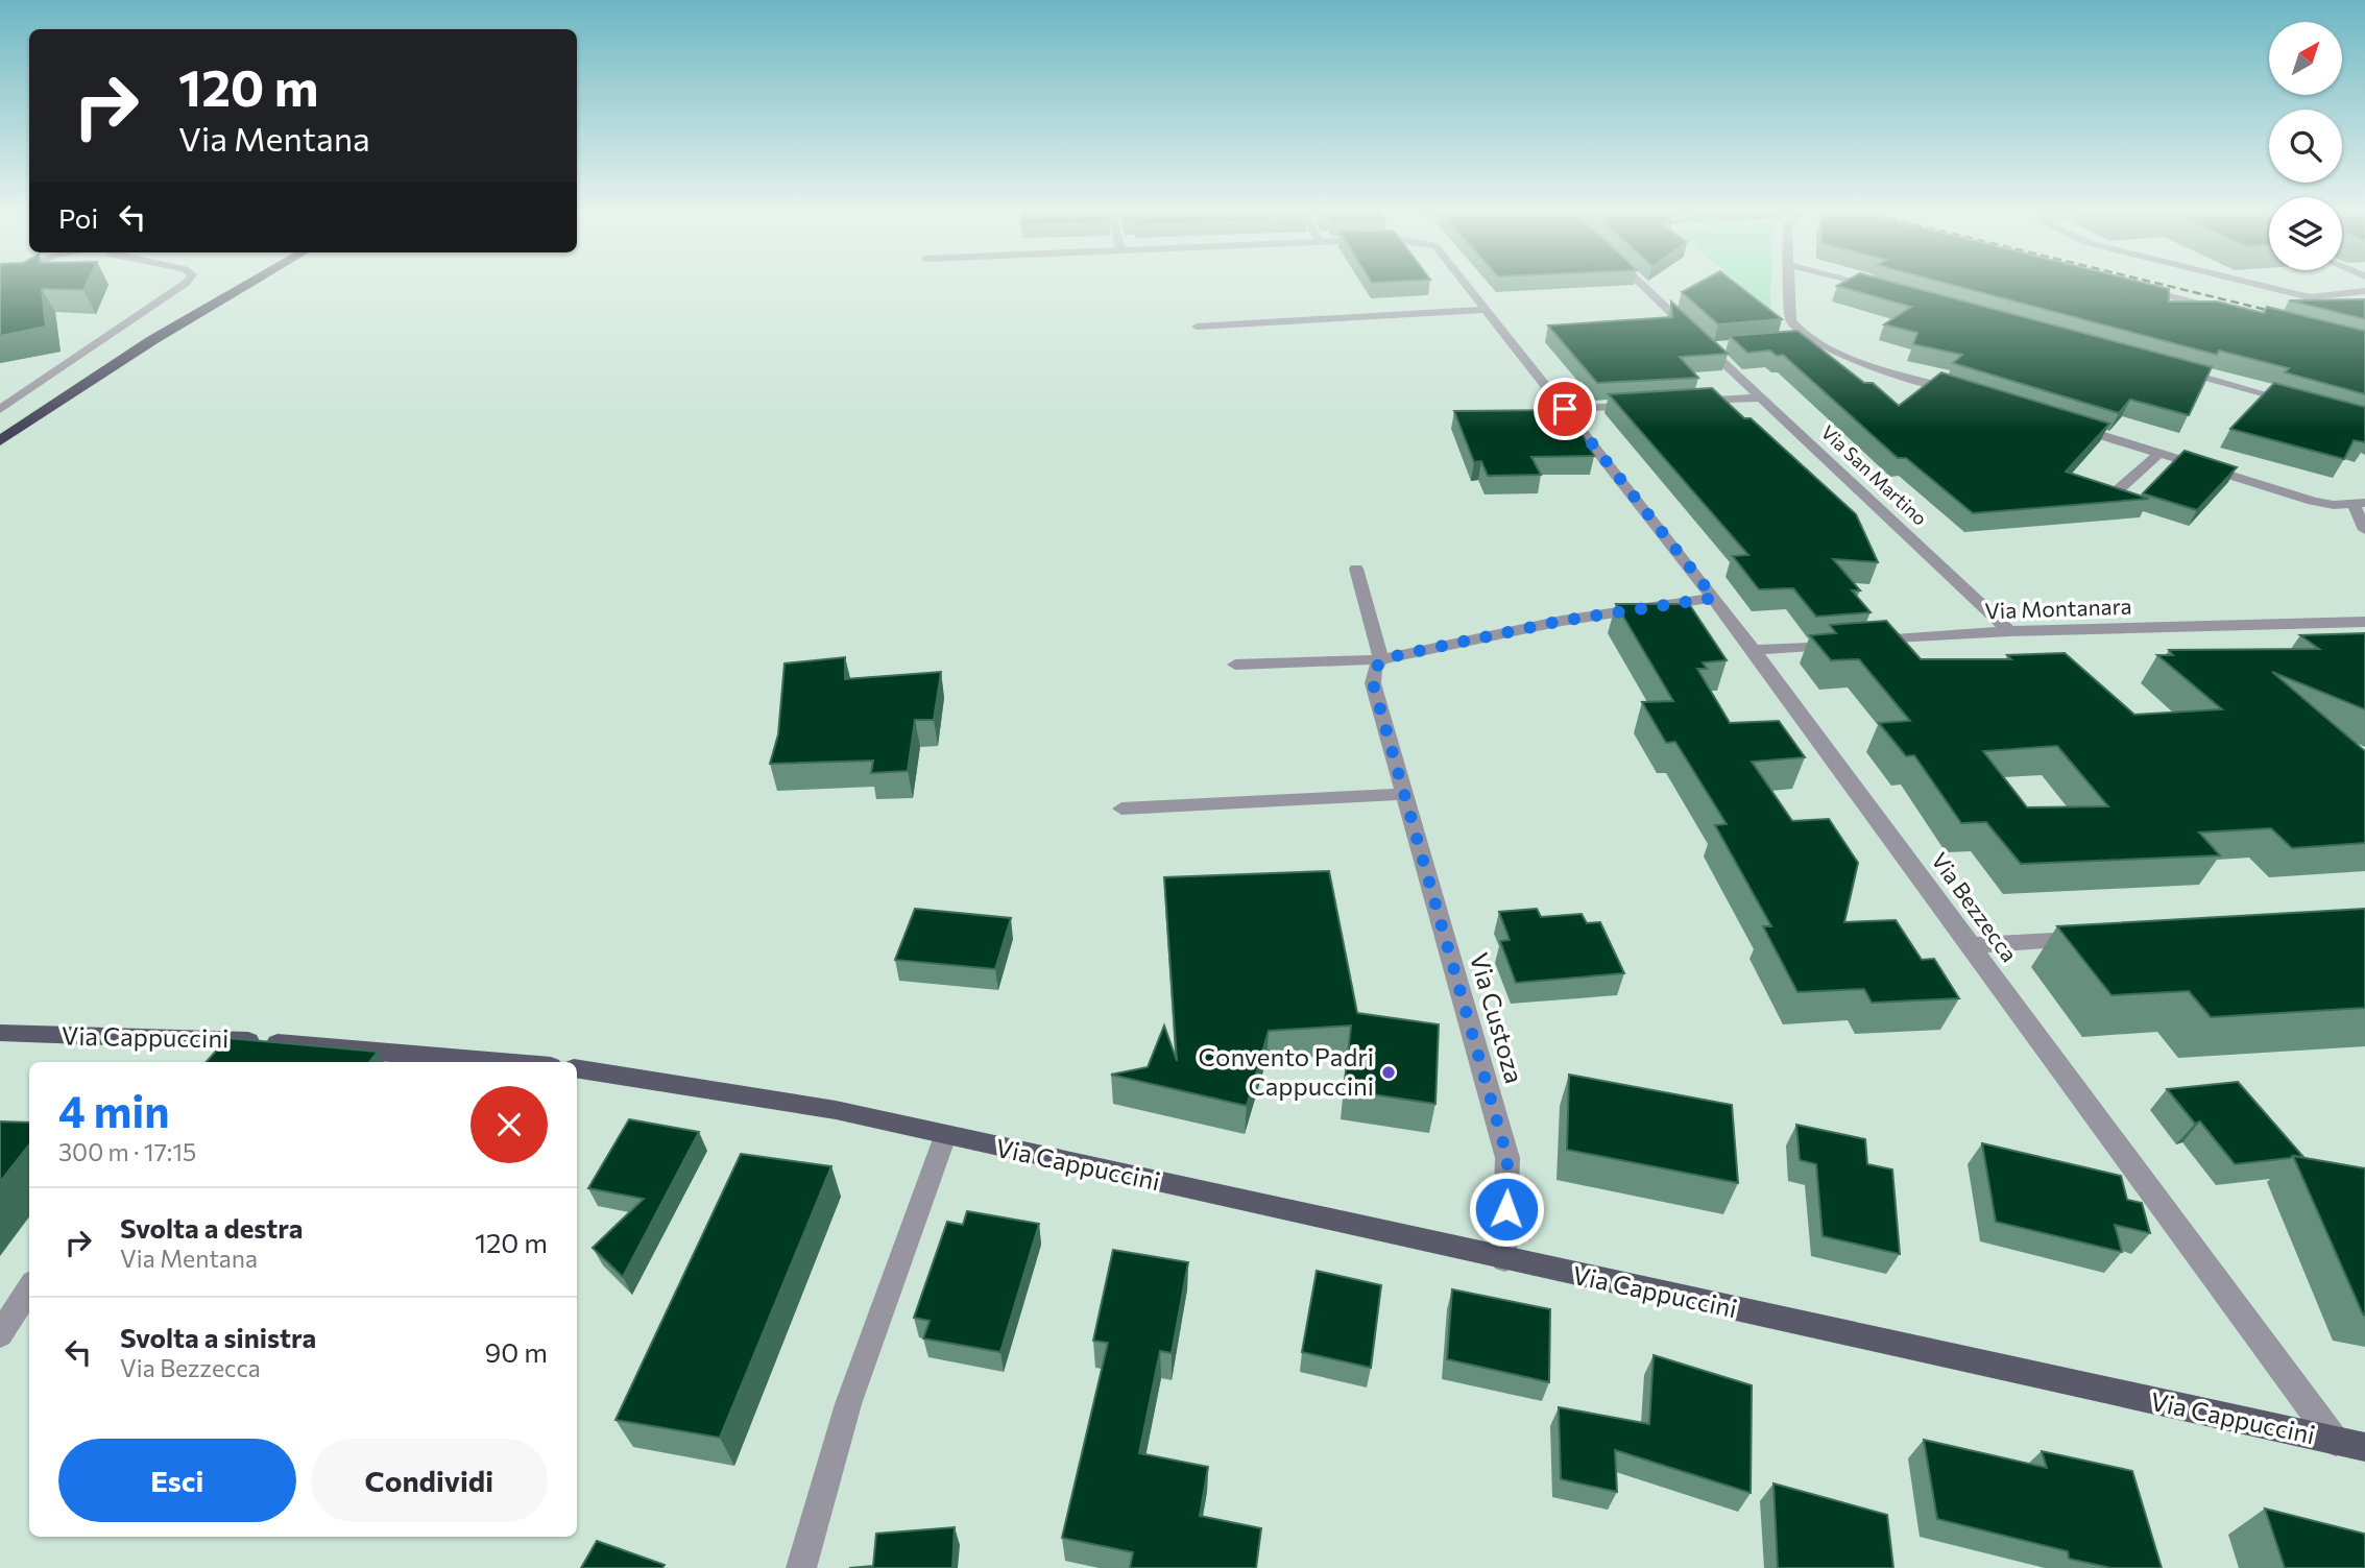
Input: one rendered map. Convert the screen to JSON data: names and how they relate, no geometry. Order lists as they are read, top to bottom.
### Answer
{
  "streets": {
    "main road": ["Via Cappuccini"],
    "street": [
      "Via San Martino",
      "Via Montanara",
      "Via Bezzecca",
      "Via Custoza"
    ]
  },
  "crossings": [
    ["Via San Martino", "Via Montanara"],
    ["Via Bezzecca", "Via Cappuccini"],
    ["Via Custoza", "Via Cappuccini"]
  ],
  "places": ["Convento Padri Cappuccini"],
  "north": "top right",
  "page": {
    "turn": ["120 m", "Via Mentana"],
    "then": "Poi",
    "heading": ["4 min", "300 m · 17:15"],
    "list": [
      {
        "name": "Svolta a destra",
        "note": "Via Mentana",
        "value": "120 m"
      },
      {
        "name": "Svolta a sinistra",
        "note": "Via Bezzecca",
        "value": "90 m"
      }
    ],
    "buttons": ["Esci", "Condividi"]
  }
}
